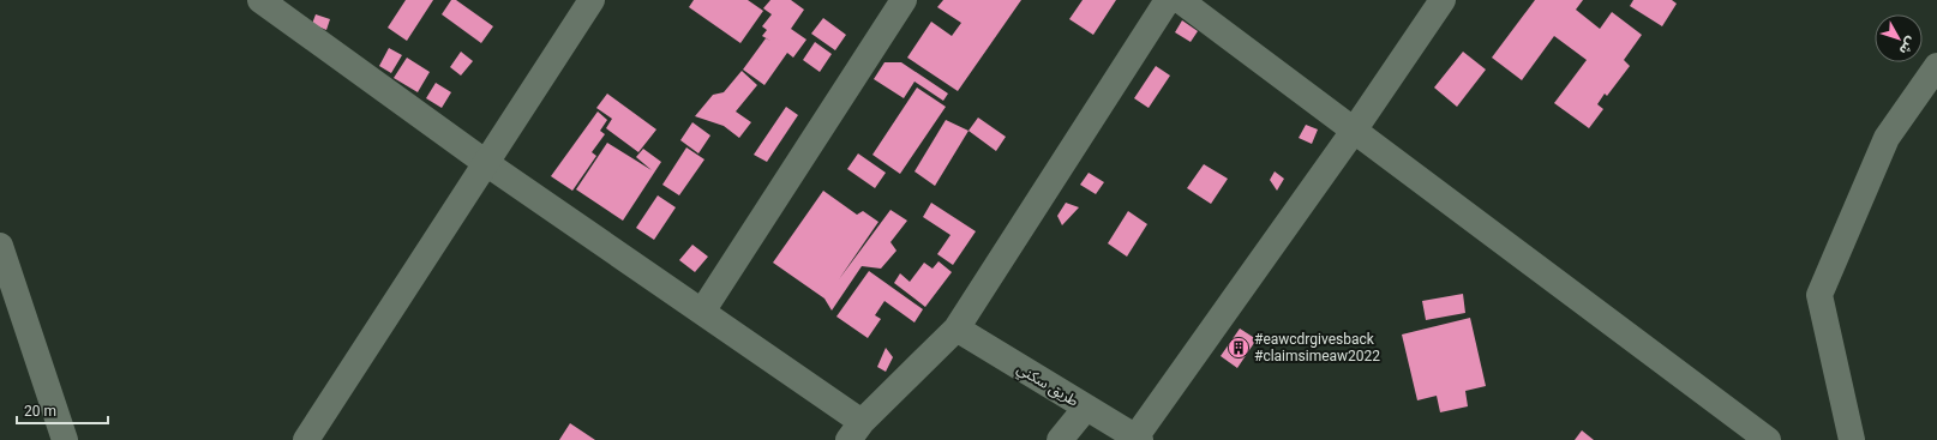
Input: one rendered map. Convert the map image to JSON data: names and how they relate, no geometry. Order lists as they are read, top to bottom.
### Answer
{
  "streets": {
    "street": ["طريق سكني"]
  },
  "places": {
    "building": ["#eawcdrgivesback #claimsimeaw2022"]
  },
  "scale_bar": "20 m",
  "north": "bottom right"
}
